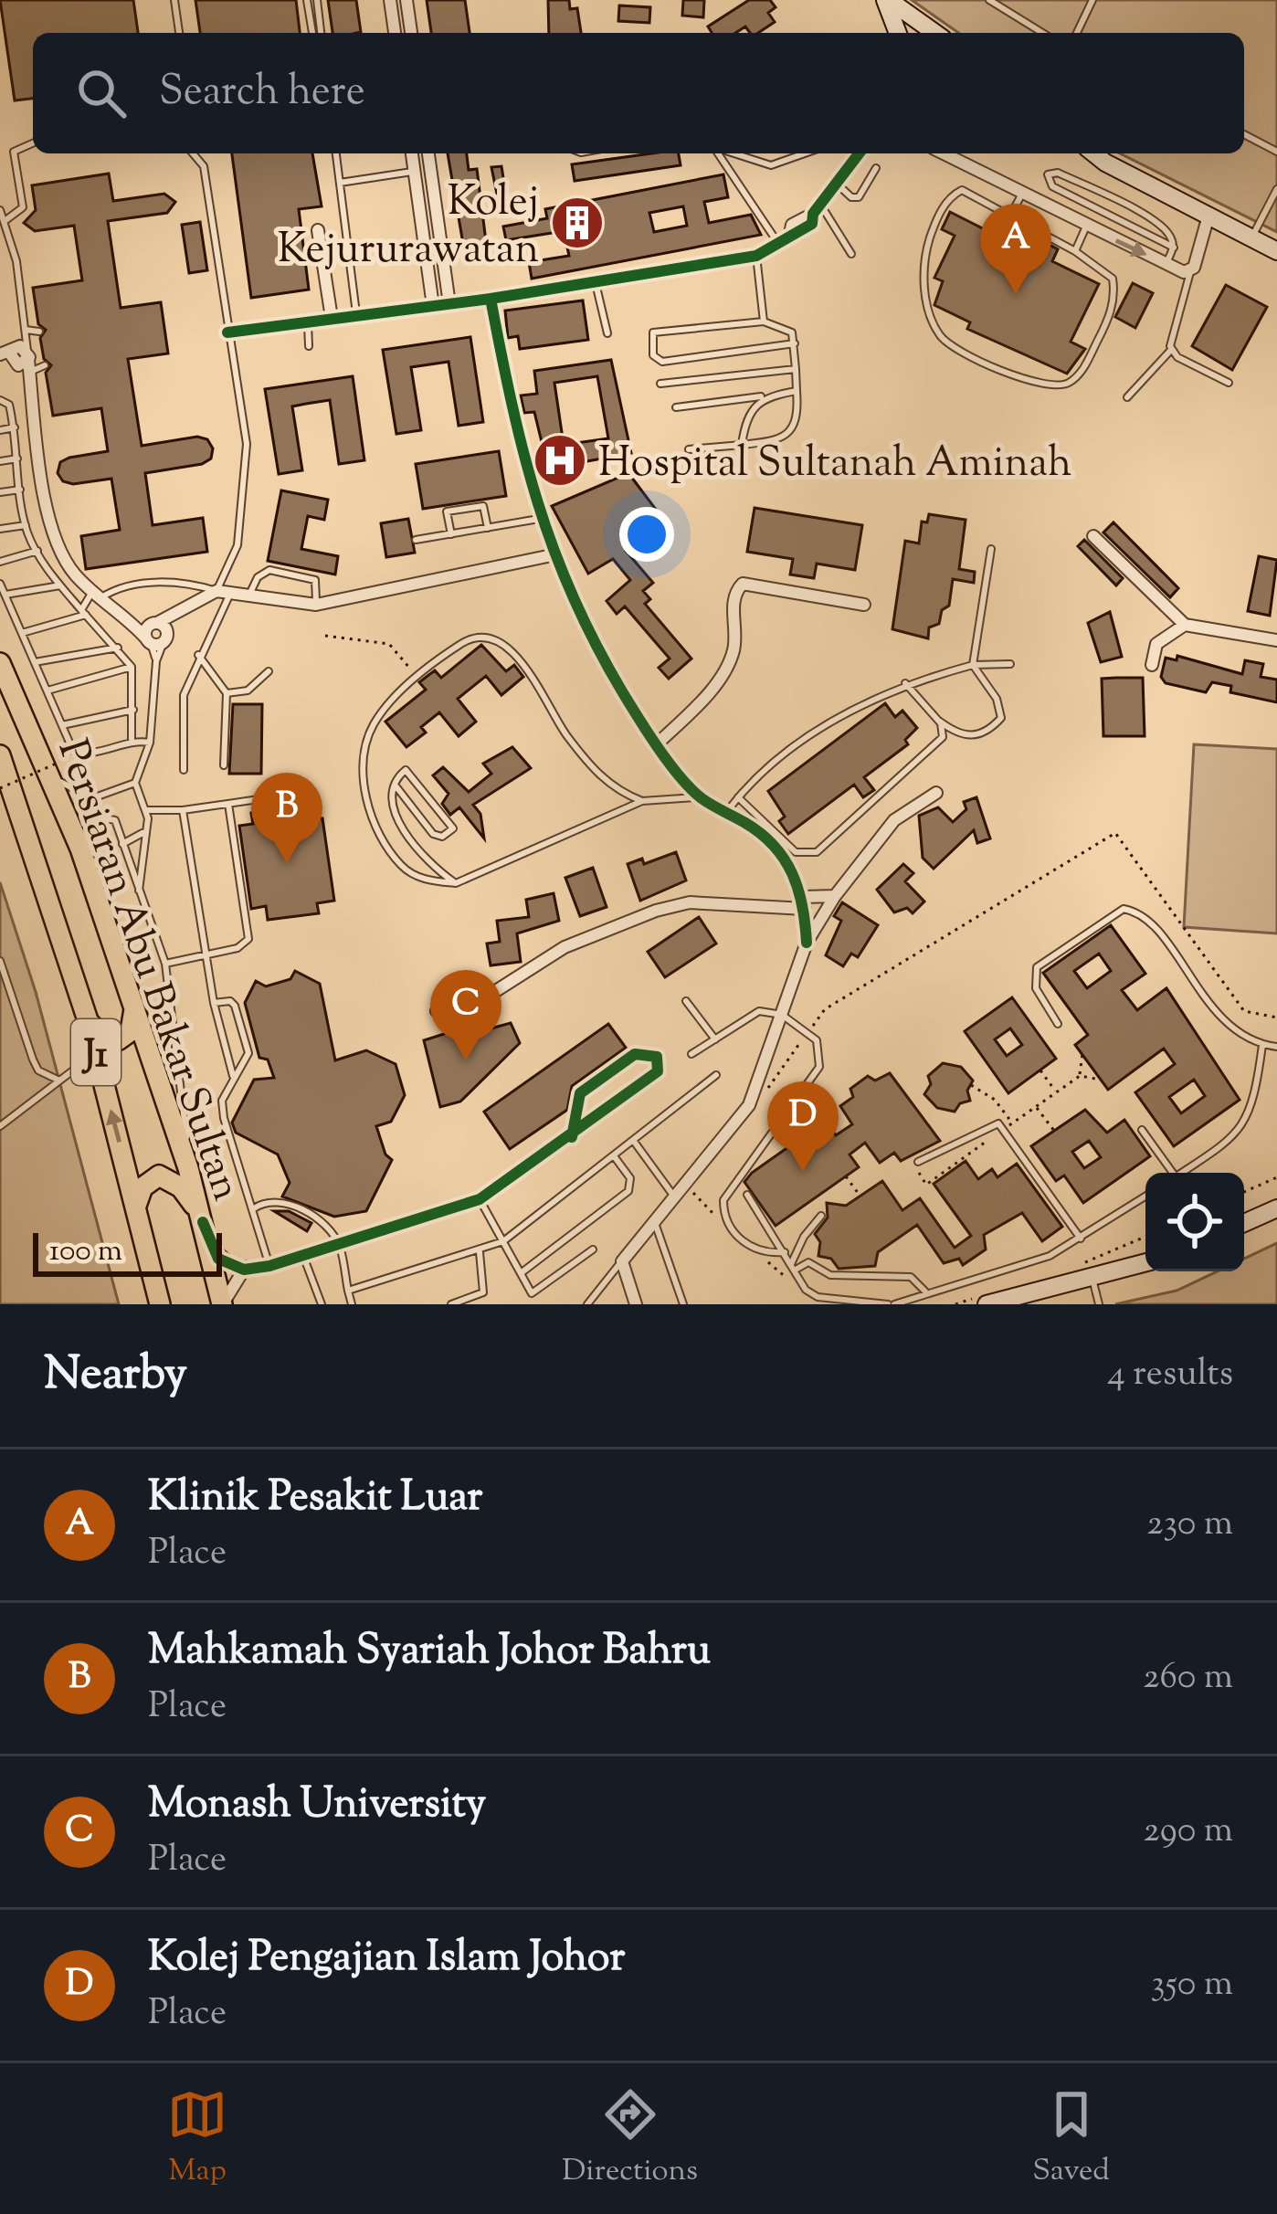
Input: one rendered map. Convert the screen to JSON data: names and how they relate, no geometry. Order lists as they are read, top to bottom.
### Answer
{
  "streets": {
    "main road": ["Persiaran Abu Bakar Sultan", "J1"]
  },
  "places": {
    "building": ["Kolej Kejururawatan"],
    "hospital": ["Hospital Sultanah Aminah"]
  },
  "scale_bar": "100 m",
  "page": {
    "search": "Search here",
    "pins": [
      "A",
      "B",
      "C",
      "D"
    ],
    "scale": "100 m",
    "heading": ["Nearby", "4 results"],
    "list": [
      {
        "mark": "A",
        "name": "Klinik Pesakit Luar",
        "note": "Place",
        "value": "230 m"
      },
      {
        "mark": "B",
        "name": "Mahkamah Syariah Johor Bahru",
        "note": "Place",
        "value": "260 m"
      },
      {
        "mark": "C",
        "name": "Monash University",
        "note": "Place",
        "value": "290 m"
      },
      {
        "mark": "D",
        "name": "Kolej Pengajian Islam Johor",
        "note": "Place",
        "value": "350 m"
      }
    ],
    "nav": ["Map", "Directions", "Saved"]
  }
}
